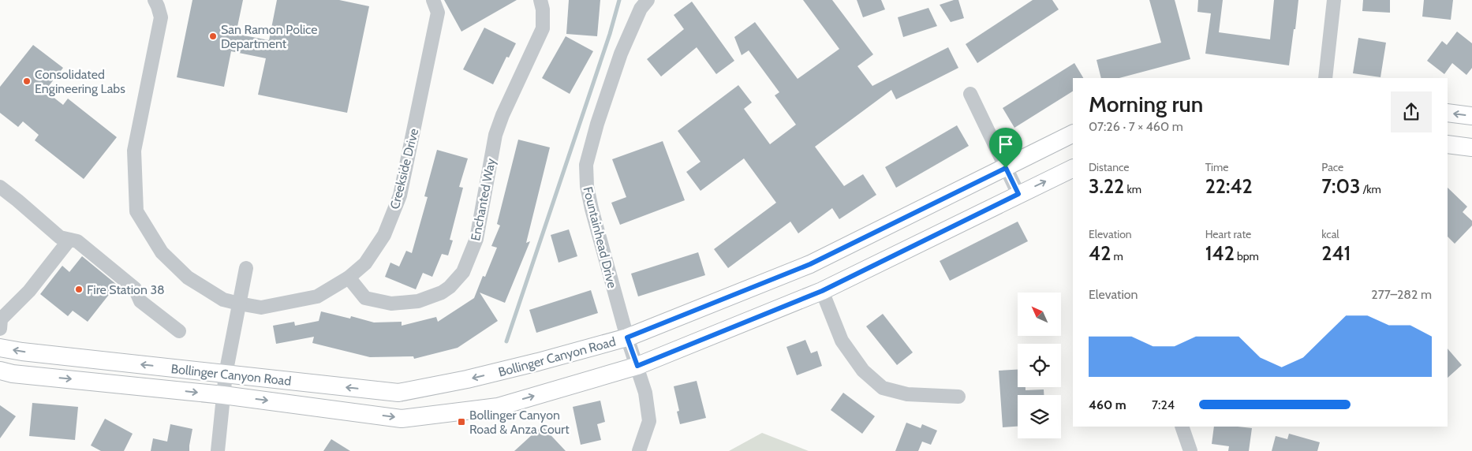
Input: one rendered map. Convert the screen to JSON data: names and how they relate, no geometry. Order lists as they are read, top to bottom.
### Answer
{
  "streets": {
    "main road": ["Bollinger Canyon Road"],
    "street": ["Creekside Drive", "Enchanted Way", "Fountainhead Drive"]
  },
  "crossings": [
    ["Creekside Drive", "Enchanted Way"],
    ["Fountainhead Drive", "Bollinger Canyon Road"]
  ],
  "places": {
    "other": ["San Ramon Police Department", "Consolidated Engineering Labs", "Fire Station 38"],
    "transit": ["Bollinger Canyon Road & Anza Court"]
  },
  "north": "top left",
  "page": {
    "heading": ["Morning run", "07:26 · 7 × 460 m"],
    "stats": [
      ["Distance", "3.22 km"],
      ["Time", "22:42"],
      ["Pace", "7:03 /km"],
      ["Elevation", "42 m"],
      ["Heart rate", "142 bpm"],
      ["kcal", "241"]
    ],
    "chart": ["Elevation", "277–282 m"],
    "list": [
      {
        "name": "460 m",
        "note": "7:24"
      }
    ]
  }
}
